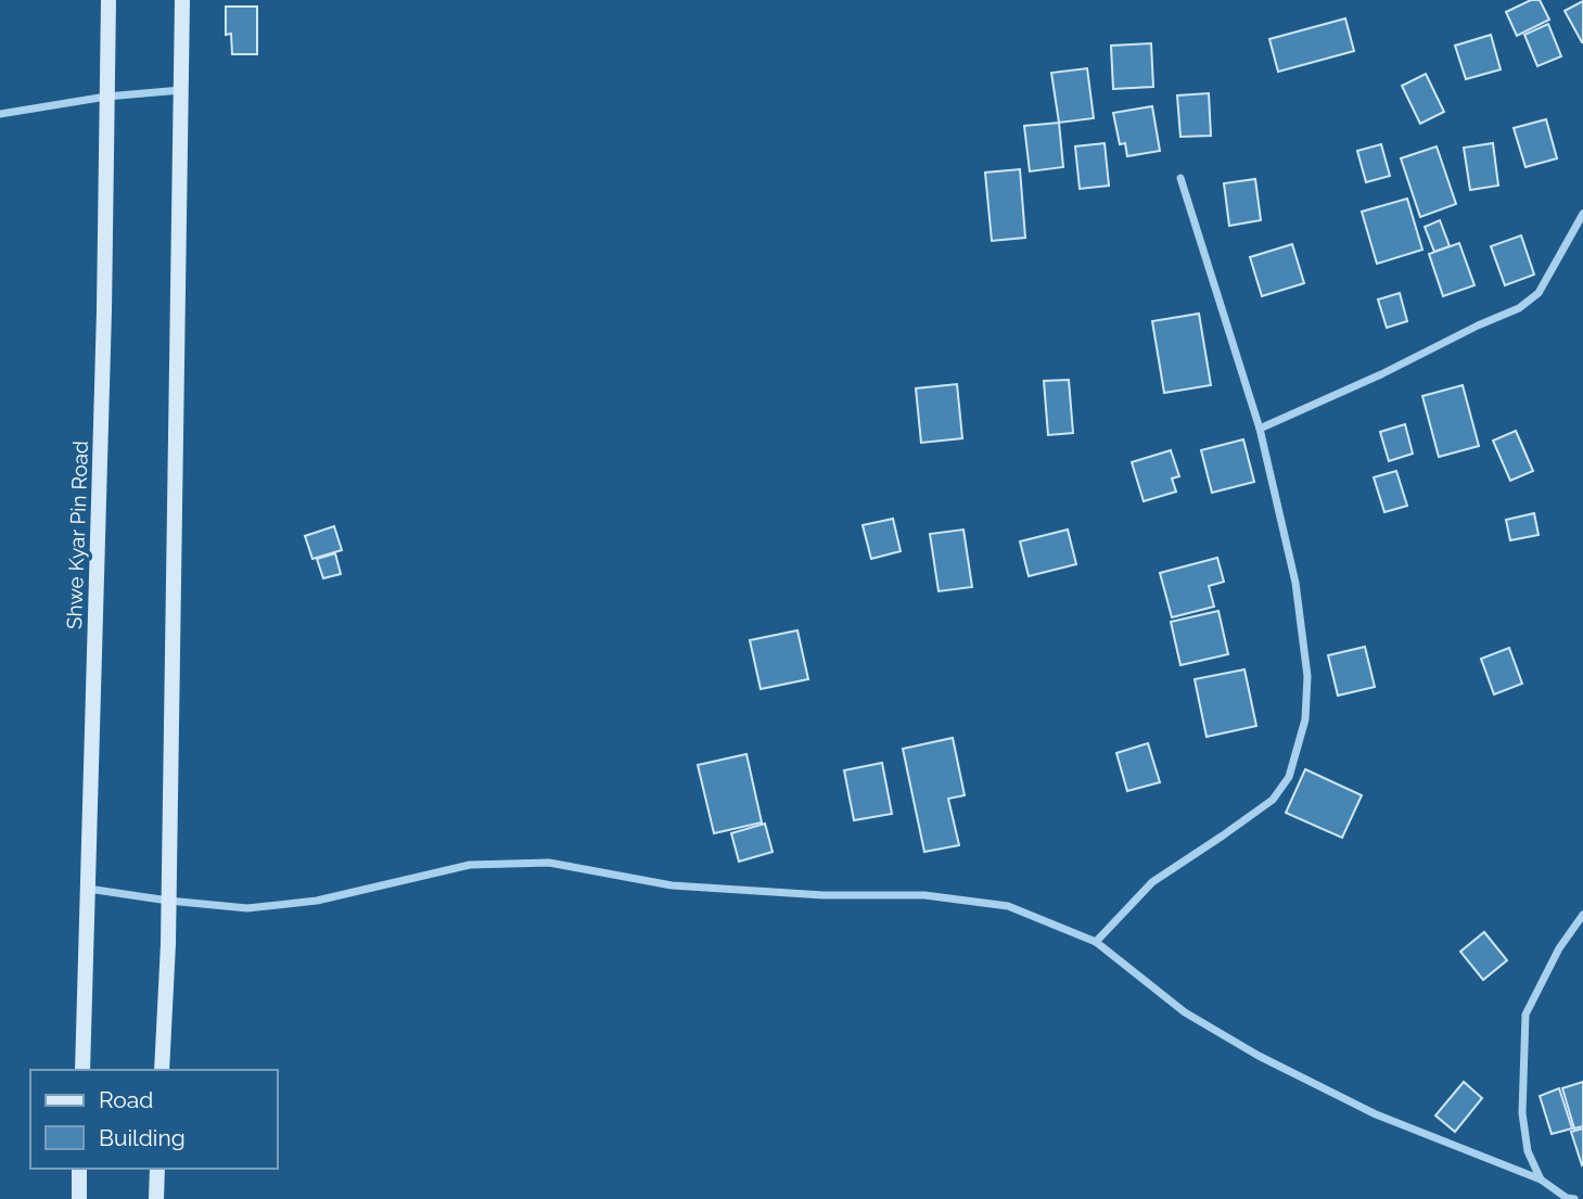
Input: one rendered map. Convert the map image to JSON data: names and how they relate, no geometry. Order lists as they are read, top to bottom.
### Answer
{
  "streets": {
    "street": ["Shwe Kyar Pin Road"]
  },
  "legend": ["Road", "Building"]
}
